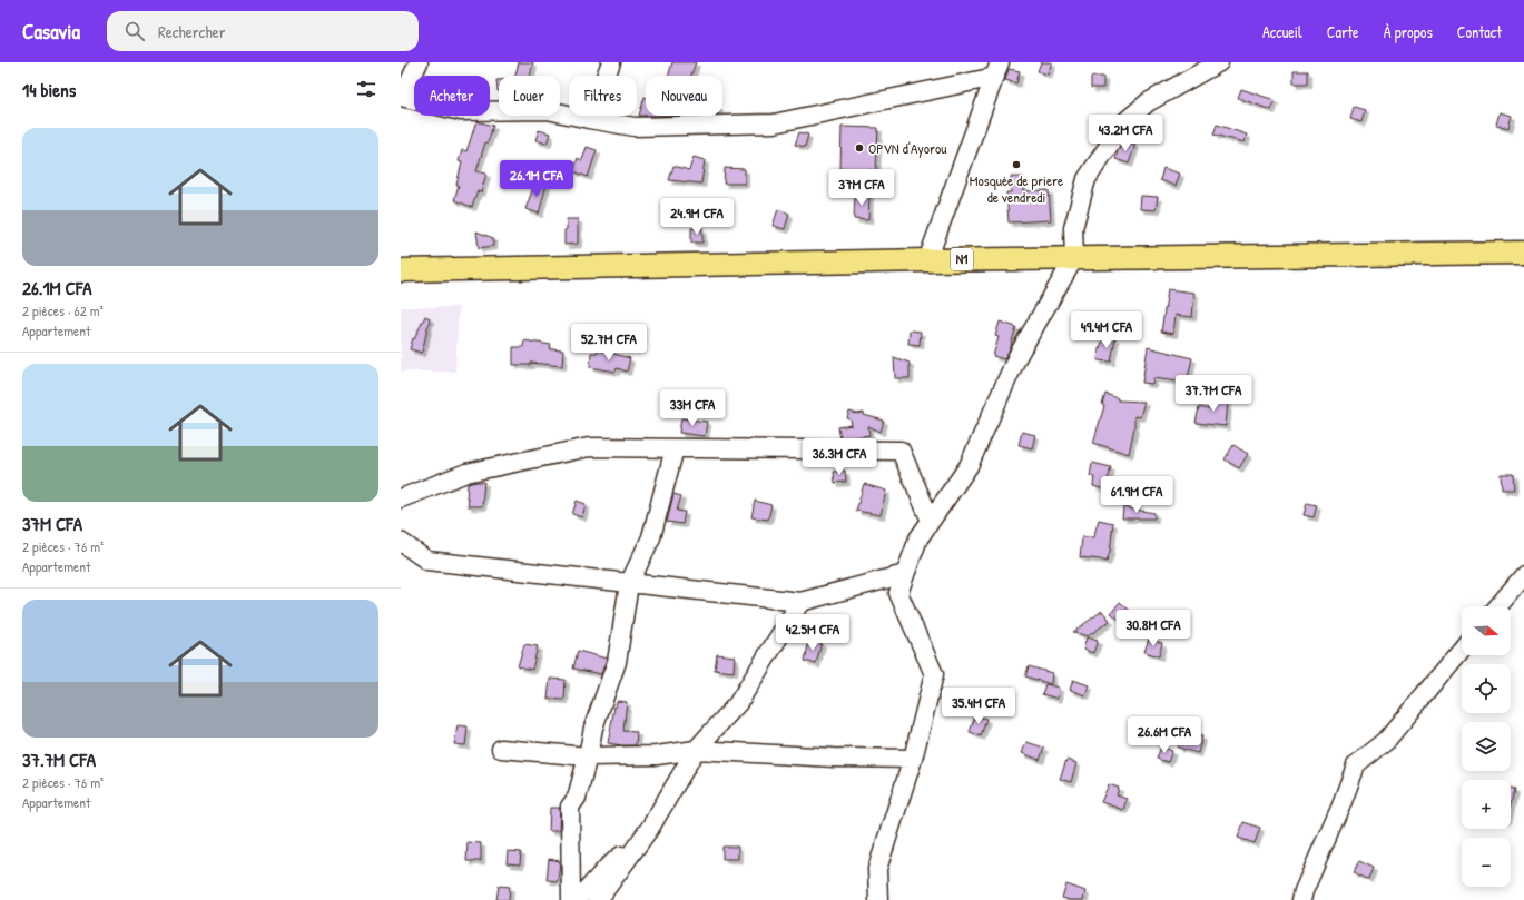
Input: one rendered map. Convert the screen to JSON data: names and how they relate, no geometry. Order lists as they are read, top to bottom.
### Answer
{
  "streets": {
    "main road": ["N1"]
  },
  "places": ["OPVN d'Ayorou", "Mosquée de priere de vendredi"],
  "north": "right",
  "page": {
    "header": "Casavia",
    "search": "Rechercher",
    "nav": [
      "Accueil",
      "Carte",
      "À propos",
      "Contact"
    ],
    "heading": "14 biens",
    "chip": [
      "Acheter",
      "Louer",
      "Filtres",
      "Nouveau"
    ],
    "price": [
      "43.2M CFA",
      "26.1M CFA",
      "37M CFA",
      "24.9M CFA",
      "49.4M CFA",
      "52.7M CFA",
      "37.7M CFA",
      "33M CFA",
      "36.3M CFA",
      "61.9M CFA",
      "30.8M CFA",
      "42.5M CFA",
      "35.4M CFA",
      "26.6M CFA"
    ],
    "list": [
      {
        "name": "26.1M CFA",
        "note": "2 pièces · 62 m² · Appartement"
      },
      {
        "name": "37M CFA",
        "note": "2 pièces · 76 m² · Appartement"
      },
      {
        "name": "37.7M CFA",
        "note": "2 pièces · 76 m² · Appartement"
      }
    ],
    "map_buttons": ["+", "−"]
  }
}
